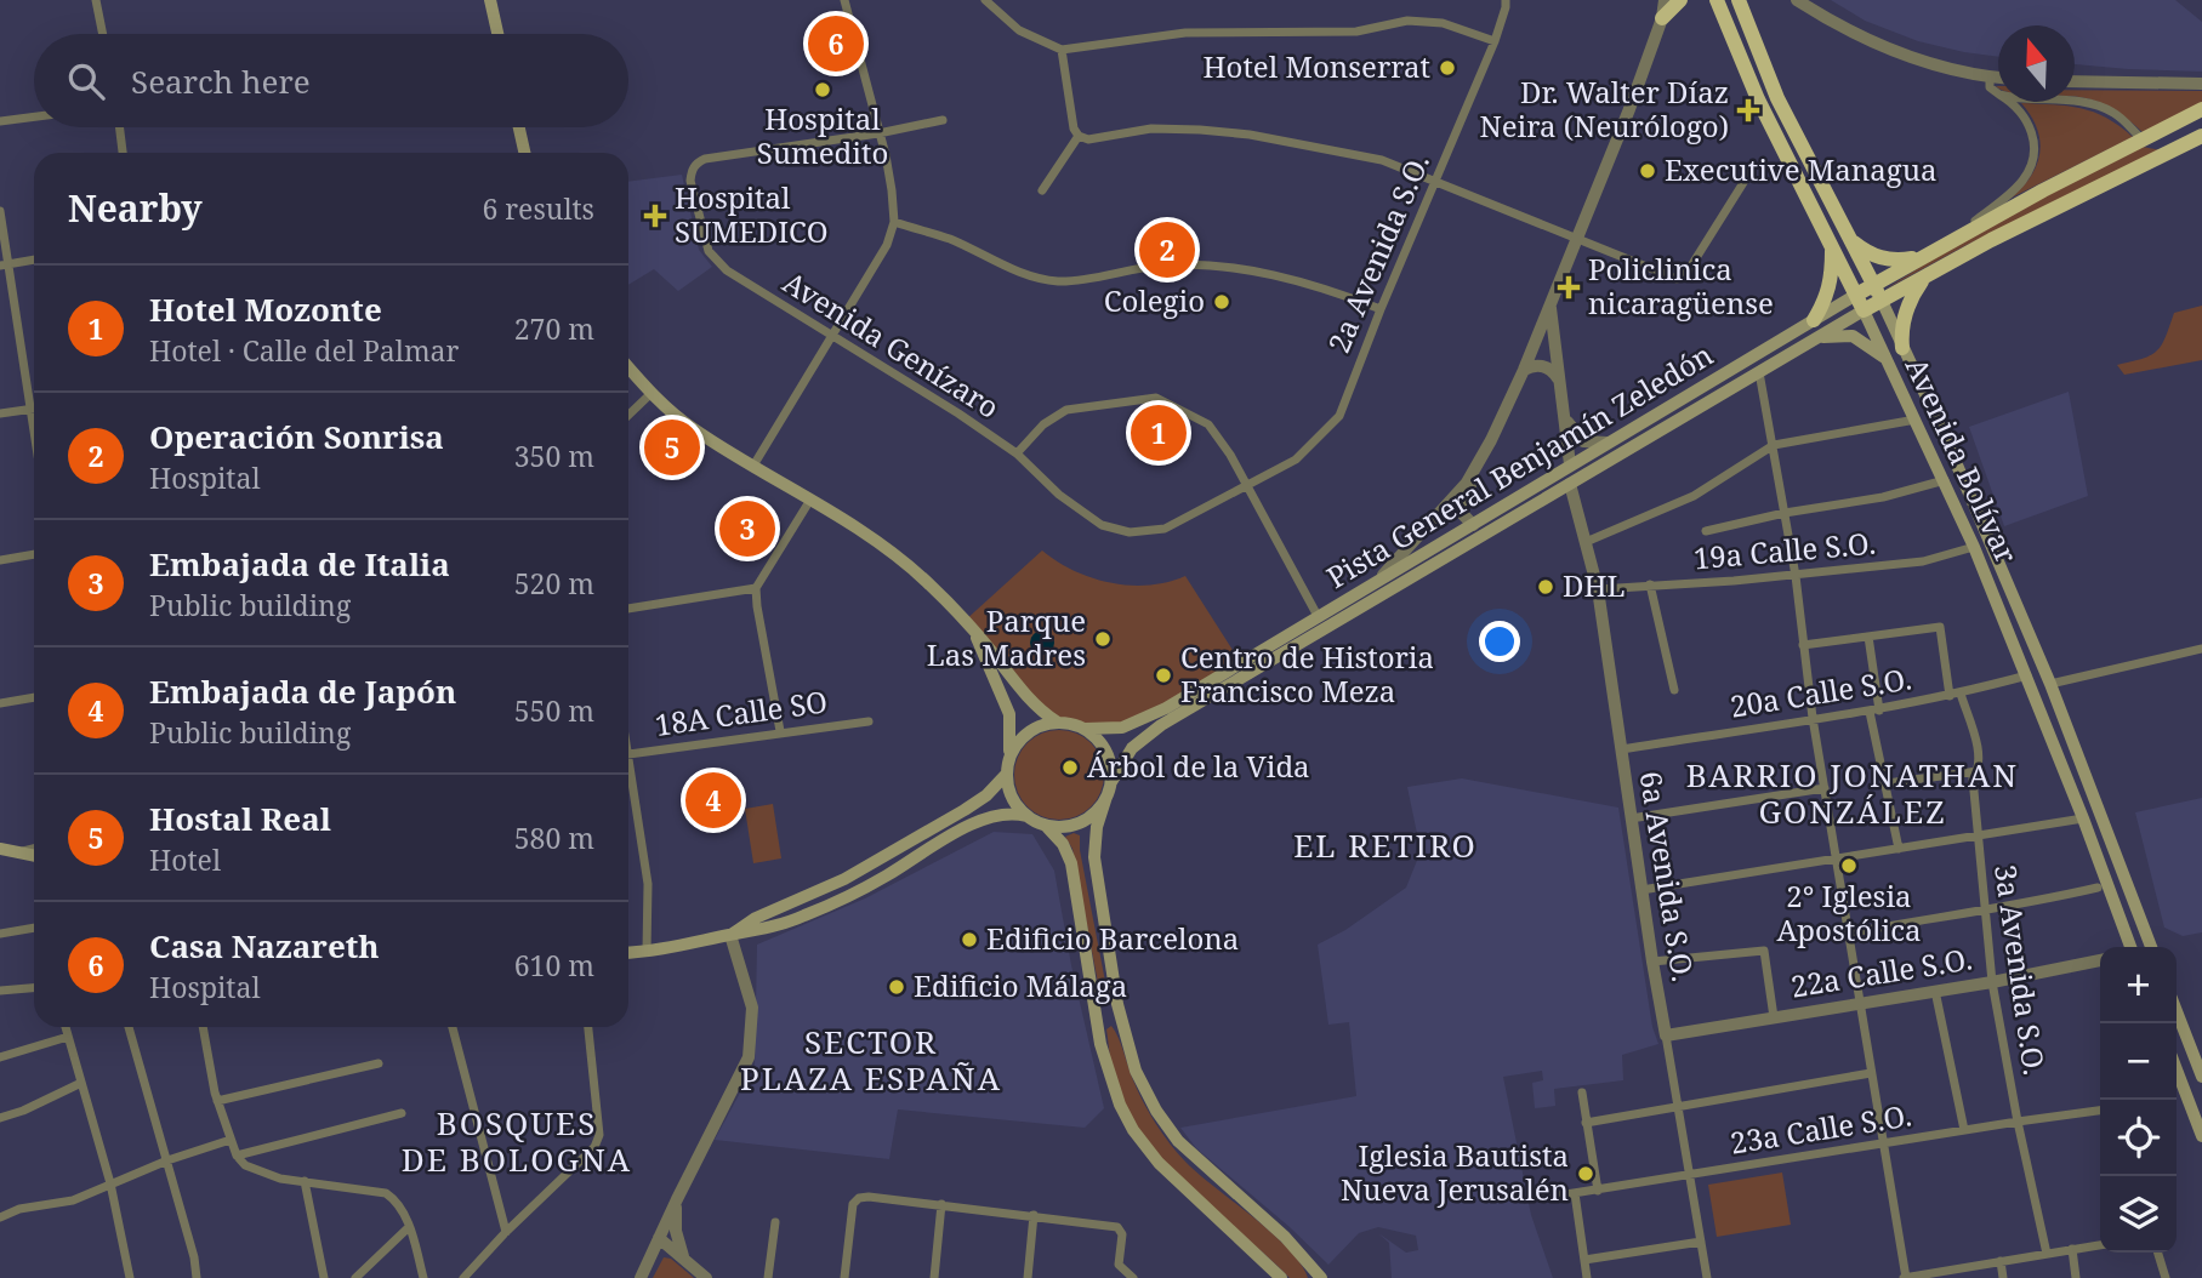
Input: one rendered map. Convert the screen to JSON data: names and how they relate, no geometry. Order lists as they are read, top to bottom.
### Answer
{
  "streets": {
    "highway": ["Avenida Bolívar", "Pista General Benjamín Zeledón"],
    "street": [
      "2a Avenida S.O.",
      "Avenida Genízaro",
      "19a Calle S.O.",
      "20a Calle S.O.",
      "18A Calle SO",
      "6a Avenida S.O.",
      "3a Avenida S.O.",
      "22a Calle S.O.",
      "23a Calle S.O."
    ]
  },
  "crossings": [
    ["2a Avenida S.O.", "Avenida Genízaro"],
    ["Avenida Bolívar", "Pista General Benjamín Zeledón"],
    ["Avenida Bolívar", "19a Calle S.O."],
    ["Avenida Bolívar", "20a Calle S.O."],
    ["Pista General Benjamín Zeledón", "6a Avenida S.O."],
    ["19a Calle S.O.", "6a Avenida S.O."],
    ["20a Calle S.O.", "6a Avenida S.O."],
    ["20a Calle S.O.", "3a Avenida S.O."],
    ["6a Avenida S.O.", "22a Calle S.O."],
    ["6a Avenida S.O.", "23a Calle S.O."],
    ["3a Avenida S.O.", "22a Calle S.O."],
    ["3a Avenida S.O.", "23a Calle S.O."]
  ],
  "districts": [
    "BARRIO JONATHAN GONZÁLEZ",
    "EL RETIRO",
    "SECTOR PLAZA ESPAÑA",
    "BOSQUES DE BOLOGNA"
  ],
  "places": {
    "other": [
      "Hotel Monserrat",
      "Hospital Sumedito",
      "Executive Managua",
      "Colegio",
      "DHL",
      "Parque Las Madres",
      "Centro de Historia Francisco Meza",
      "Árbol de la Vida",
      "2° Iglesia Apostólica",
      "Edificio Barcelona",
      "Edificio Málaga",
      "Iglesia Bautista Nueva Jerusalén"
    ],
    "health": ["Dr. Walter Díaz Neira (Neurólogo)", "Hospital SUMEDICO", "Policlinica nicaragüense"]
  },
  "north": "top",
  "page": {
    "pins": [
      "6",
      "2",
      "1",
      "5",
      "3",
      "4"
    ],
    "search": "Search here",
    "heading": ["Nearby", "6 results"],
    "list": [
      {
        "mark": "1",
        "name": "Hotel Mozonte",
        "note": "Hotel · Calle del Palmar",
        "value": "270 m"
      },
      {
        "mark": "2",
        "name": "Operación Sonrisa",
        "note": "Hospital",
        "value": "350 m"
      },
      {
        "mark": "3",
        "name": "Embajada de Italia",
        "note": "Public building",
        "value": "520 m"
      },
      {
        "mark": "4",
        "name": "Embajada de Japón",
        "note": "Public building",
        "value": "550 m"
      },
      {
        "mark": "5",
        "name": "Hostal Real",
        "note": "Hotel",
        "value": "580 m"
      },
      {
        "mark": "6",
        "name": "Casa Nazareth",
        "note": "Hospital",
        "value": "610 m"
      }
    ],
    "map_buttons": ["+", "−"]
  }
}
